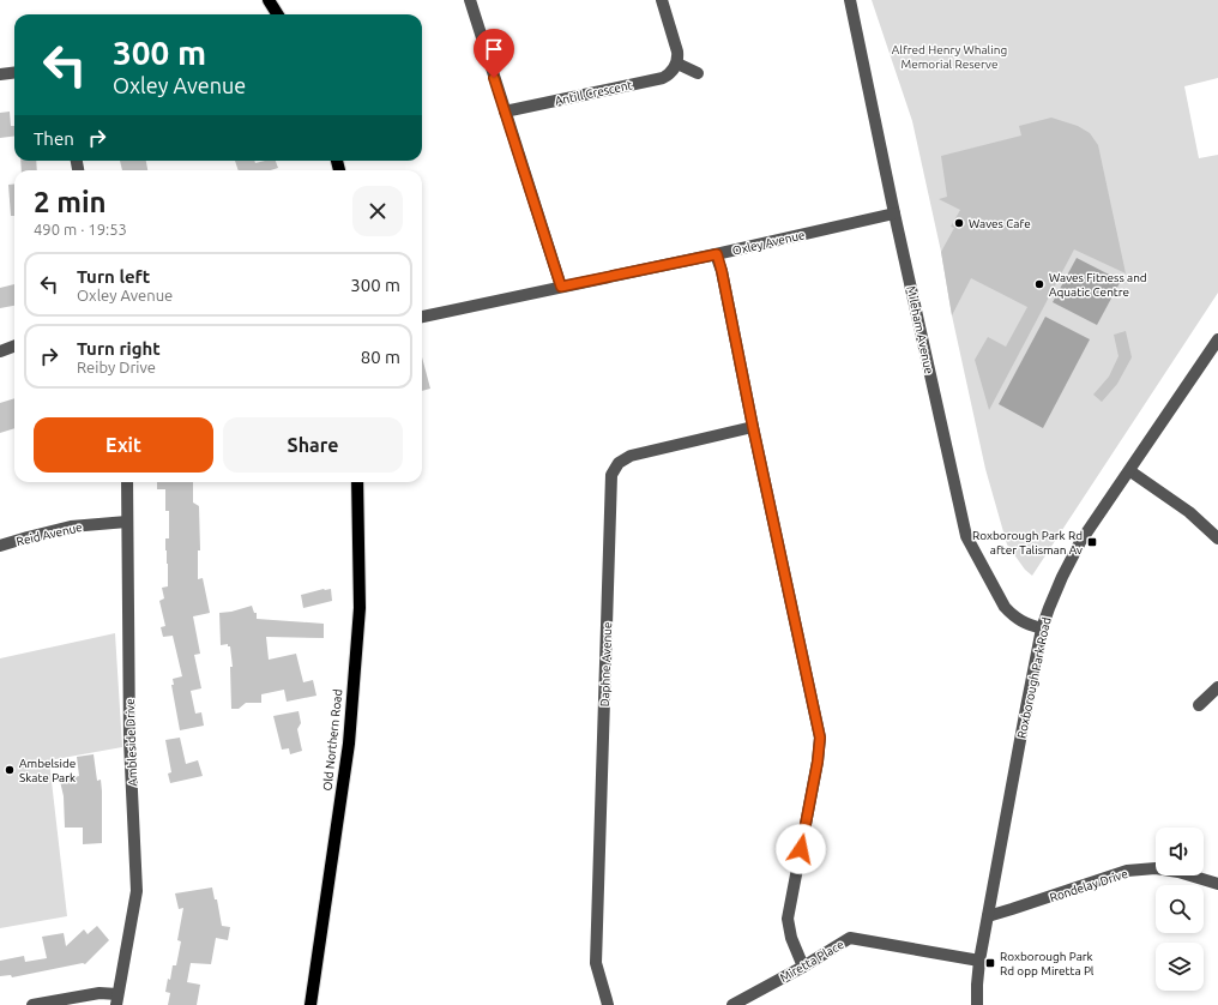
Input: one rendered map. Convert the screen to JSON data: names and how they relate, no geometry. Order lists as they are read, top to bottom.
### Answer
{
  "streets": {
    "main road": ["Old Northern Road"],
    "street": [
      "Antill Crescent",
      "Oxley Avenue",
      "Mileham Avenue",
      "Reid Avenue",
      "Daphne Avenue",
      "Roxborough Park Road",
      "Ambleside Drive",
      "Rondelay Drive",
      "Miretta Place"
    ]
  },
  "crossings": [
    ["Oxley Avenue", "Mileham Avenue"],
    ["Mileham Avenue", "Roxborough Park Road"],
    ["Reid Avenue", "Ambleside Drive"],
    ["Roxborough Park Road", "Rondelay Drive"],
    ["Roxborough Park Road", "Miretta Place"]
  ],
  "parks": ["Alfred Henry Whaling Memorial Reserve"],
  "places": {
    "other": ["Waves Cafe", "Waves Fitness and Aquatic Centre", "Ambelside Skate Park"],
    "transit": ["Roxborough Park Rd after Talisman Av", "Roxborough Park Rd opp Miretta Pl"]
  },
  "page": {
    "turn": ["300 m", "Oxley Avenue"],
    "then": "Then",
    "heading": ["2 min", "490 m · 19:53"],
    "list": [
      {
        "name": "Turn left",
        "note": "Oxley Avenue",
        "value": "300 m"
      },
      {
        "name": "Turn right",
        "note": "Reiby Drive",
        "value": "80 m"
      }
    ],
    "buttons": ["Exit", "Share"]
  }
}
